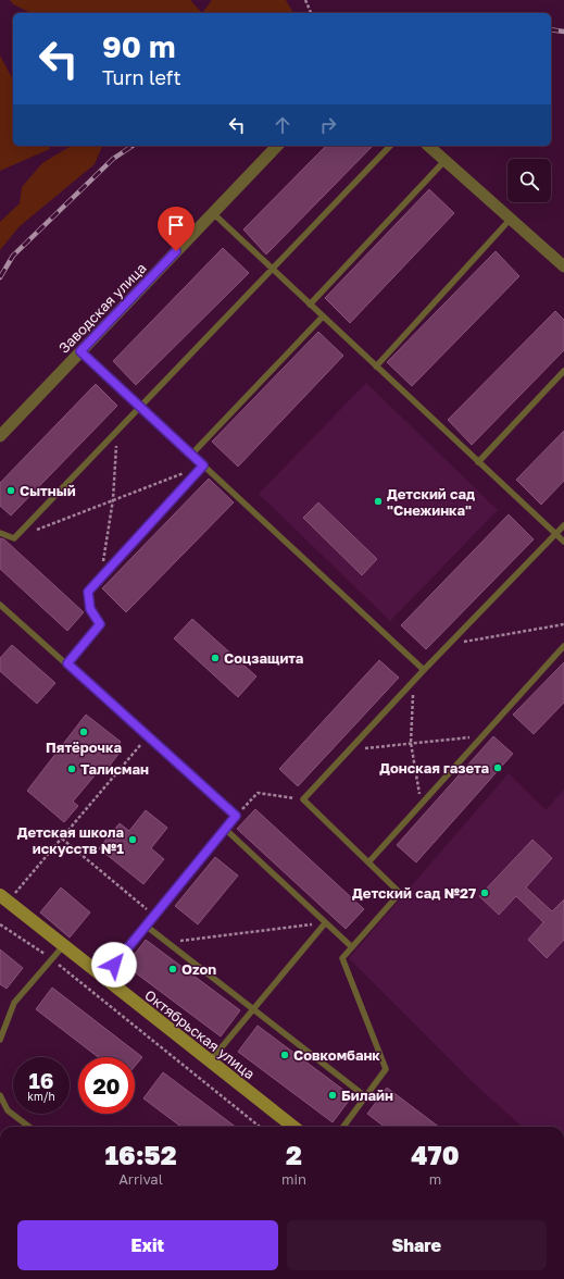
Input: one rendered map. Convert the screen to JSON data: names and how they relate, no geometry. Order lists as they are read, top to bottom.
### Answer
{
  "streets": {
    "main road": ["Октябрьская улица"],
    "street": ["Заводская улица"]
  },
  "places": [
    "Сытный",
    "Детский сад \"Снежинка\"",
    "Соцзащита",
    "Пятёрочка",
    "Донская газета",
    "Талисман",
    "Детская школа искусств №1",
    "Детский сад №27",
    "Ozon",
    "Совкомбанк",
    "Билайн"
  ],
  "page": {
    "turn": ["90 m", "Turn left"],
    "speed": "16 km/h",
    "limit": "20",
    "eta": [
      "16:52",
      "Arrival",
      "2",
      "min",
      "470",
      "m"
    ],
    "buttons": ["Exit", "Share"]
  }
}
